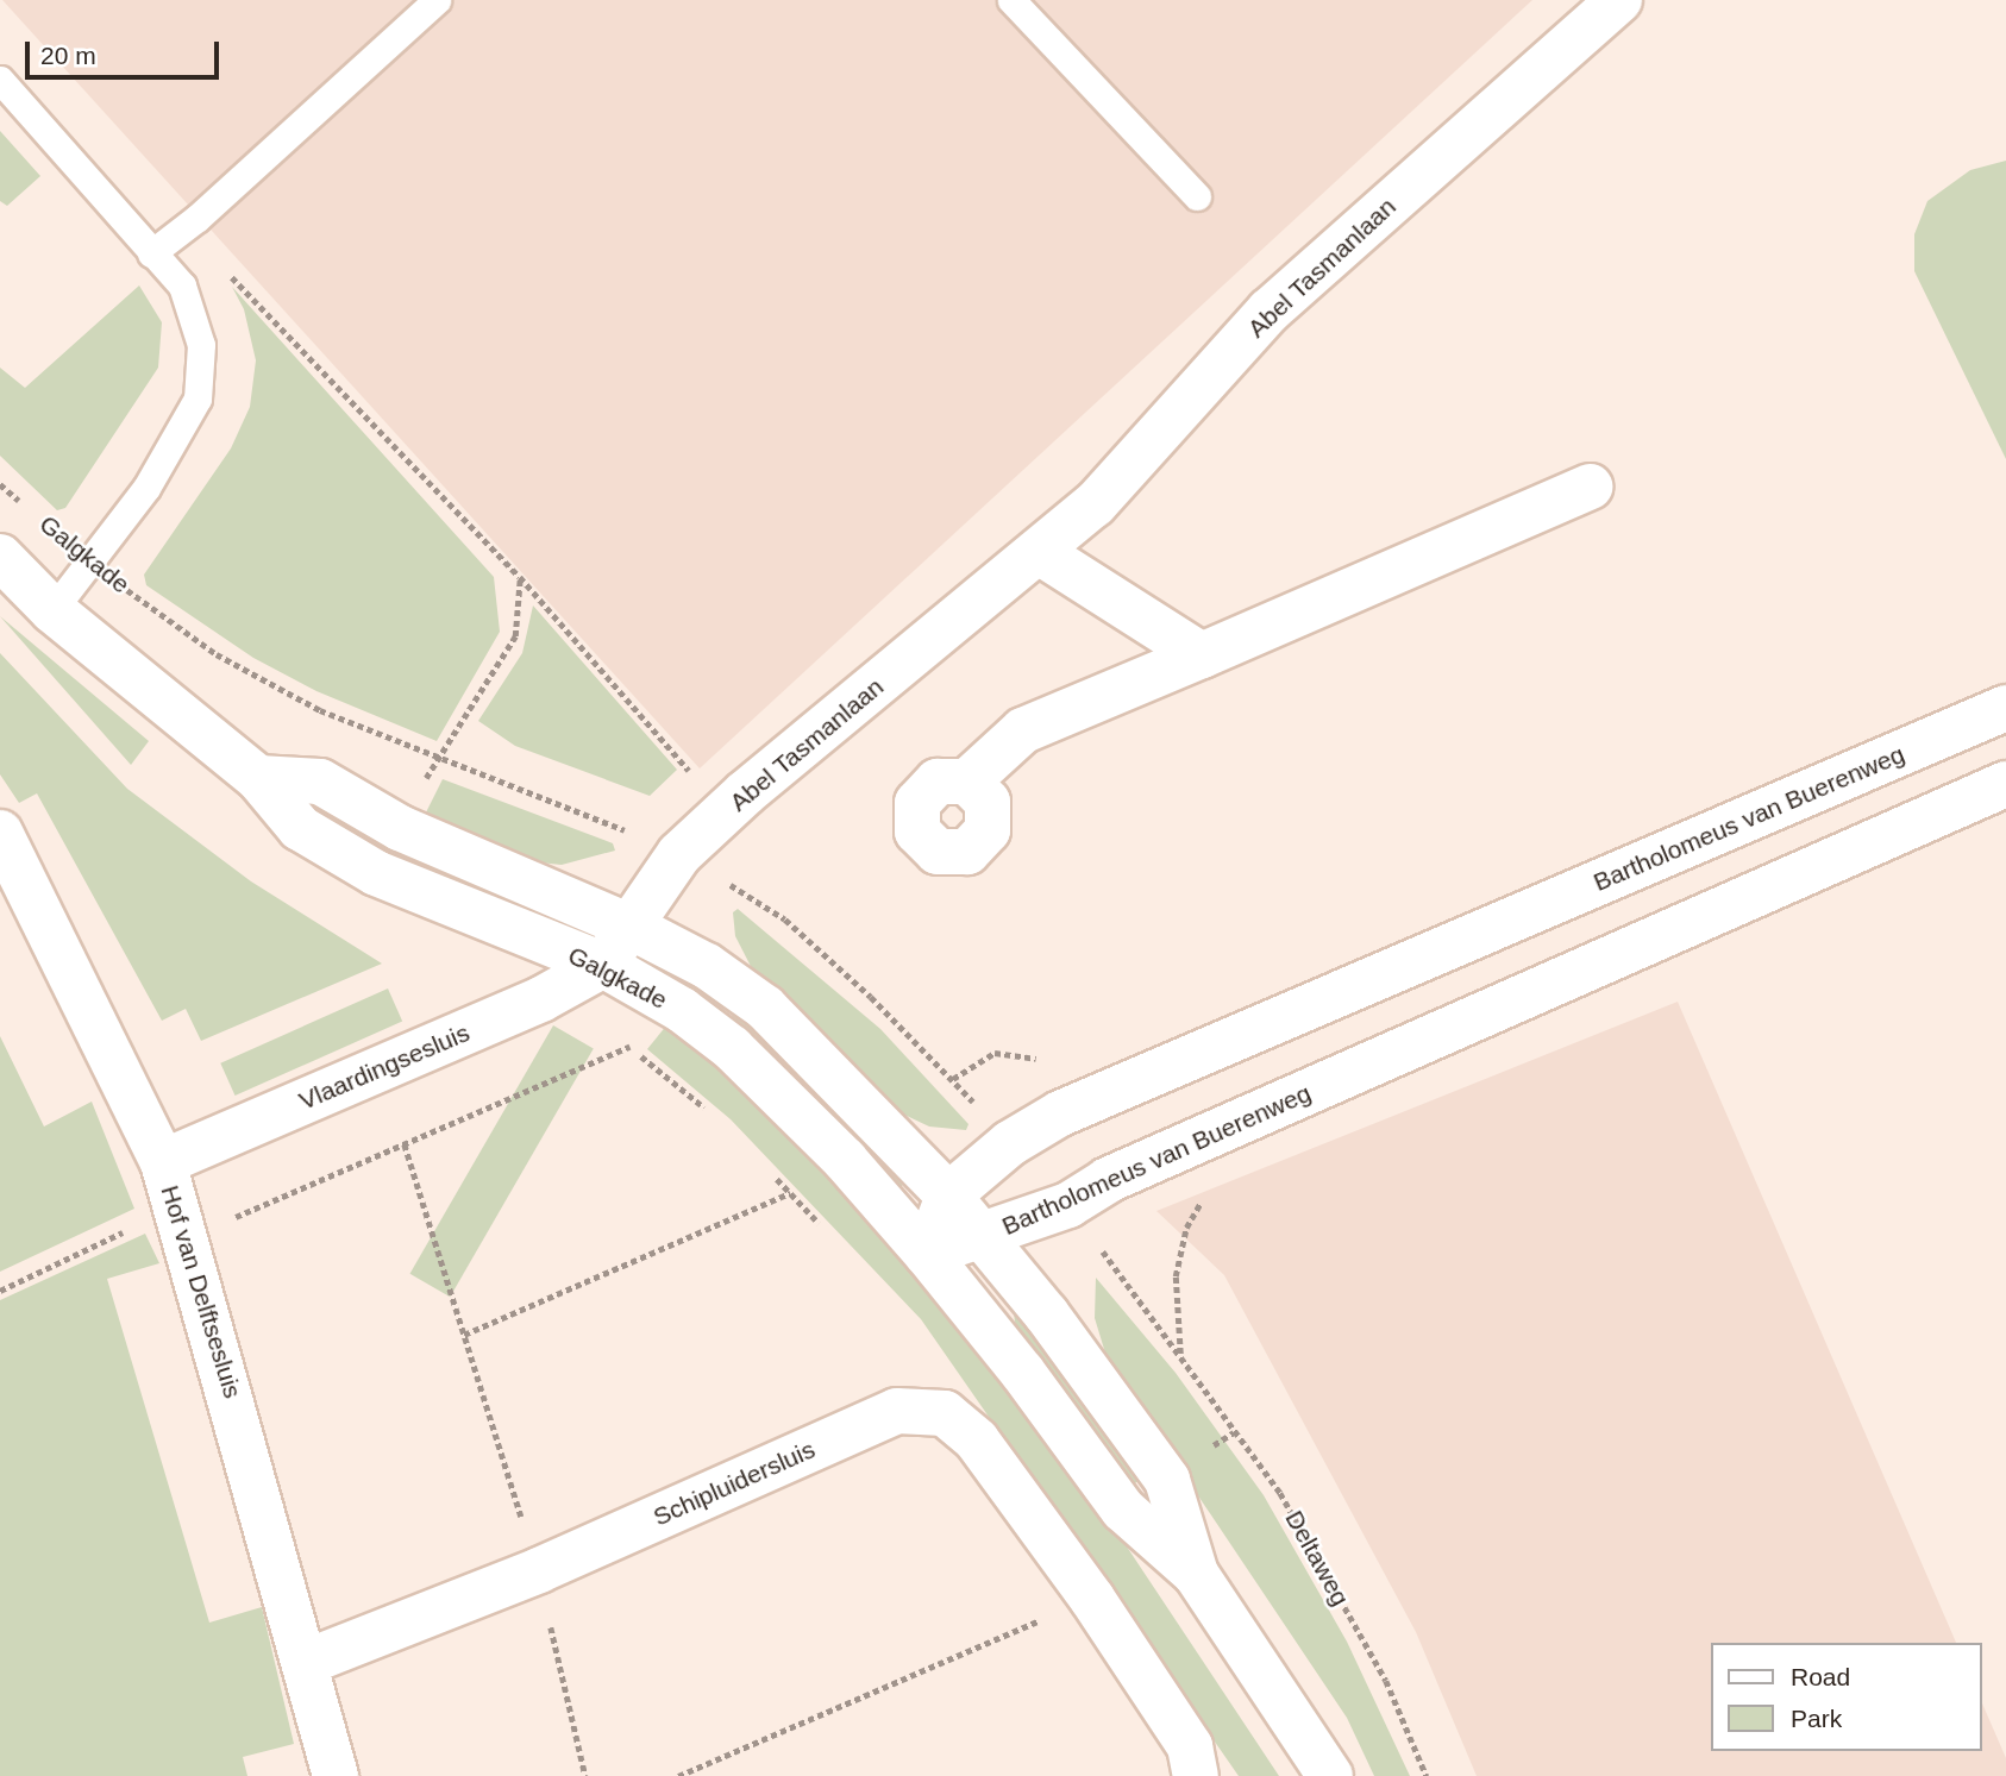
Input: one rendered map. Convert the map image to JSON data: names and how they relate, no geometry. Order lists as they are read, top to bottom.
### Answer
{
  "streets": {
    "street": [
      "Abel Tasmanlaan",
      "Galgkade",
      "Bartholomeus van Buerenweg",
      "Vlaardingsesluis",
      "Hof van Delftsesluis",
      "Schipluidersluis"
    ],
    "path": ["Deltaweg"]
  },
  "crossings": [
    ["Abel Tasmanlaan", "Galgkade"],
    ["Abel Tasmanlaan", "Vlaardingsesluis"],
    ["Galgkade", "Bartholomeus van Buerenweg"],
    ["Galgkade", "Vlaardingsesluis"],
    ["Vlaardingsesluis", "Hof van Delftsesluis"],
    ["Hof van Delftsesluis", "Schipluidersluis"]
  ],
  "legend": ["Road", "Park"],
  "scale_bar": "20 m"
}
